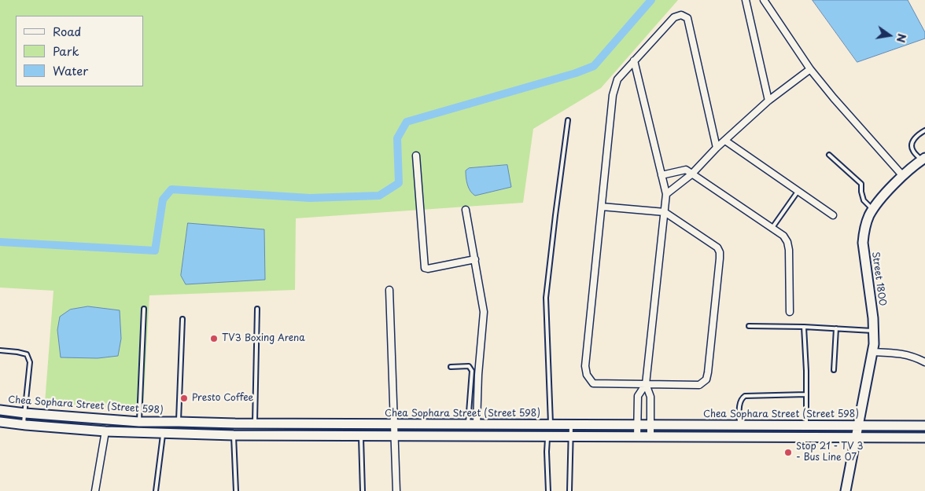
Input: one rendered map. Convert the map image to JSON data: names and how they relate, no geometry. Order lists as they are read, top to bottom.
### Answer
{
  "streets": {
    "main road": ["Street 1800", "Chea Sophara Street (Street 598)"]
  },
  "crossings": [
    ["Street 1800", "Chea Sophara Street (Street 598)"]
  ],
  "places": ["TV3 Boxing Arena", "Presto Coffee", "Stop 21 - TV 3 - Bus Line 07"],
  "legend": ["Road", "Park", "Water"],
  "north": "right"
}
